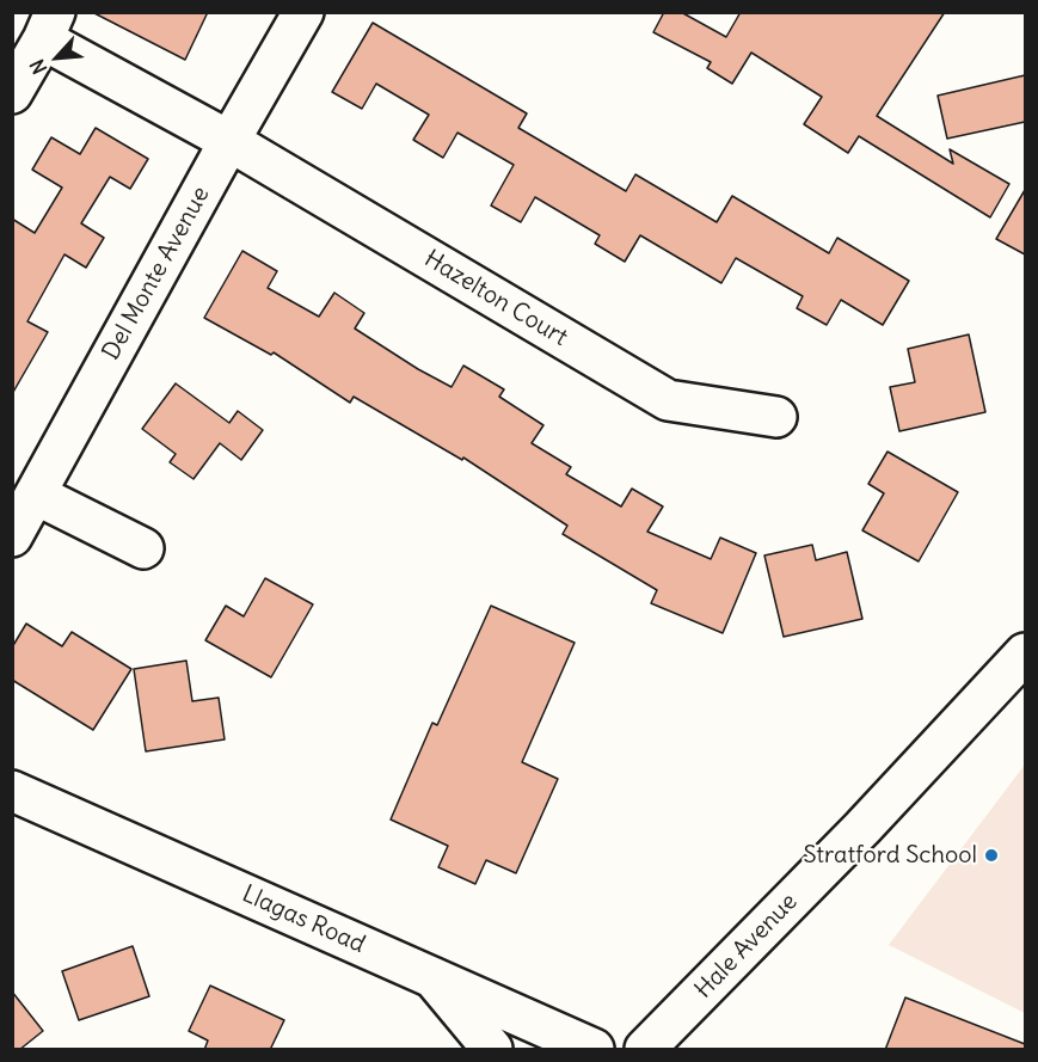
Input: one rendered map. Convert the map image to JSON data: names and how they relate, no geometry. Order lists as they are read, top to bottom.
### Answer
{
  "streets": {
    "street": [
      "Del Monte Avenue",
      "Hazelton Court",
      "Llagas Road",
      "Hale Avenue"
    ]
  },
  "crossings": [
    ["Del Monte Avenue", "Hazelton Court"]
  ],
  "places": ["Stratford School"],
  "north": "bottom left"
}
